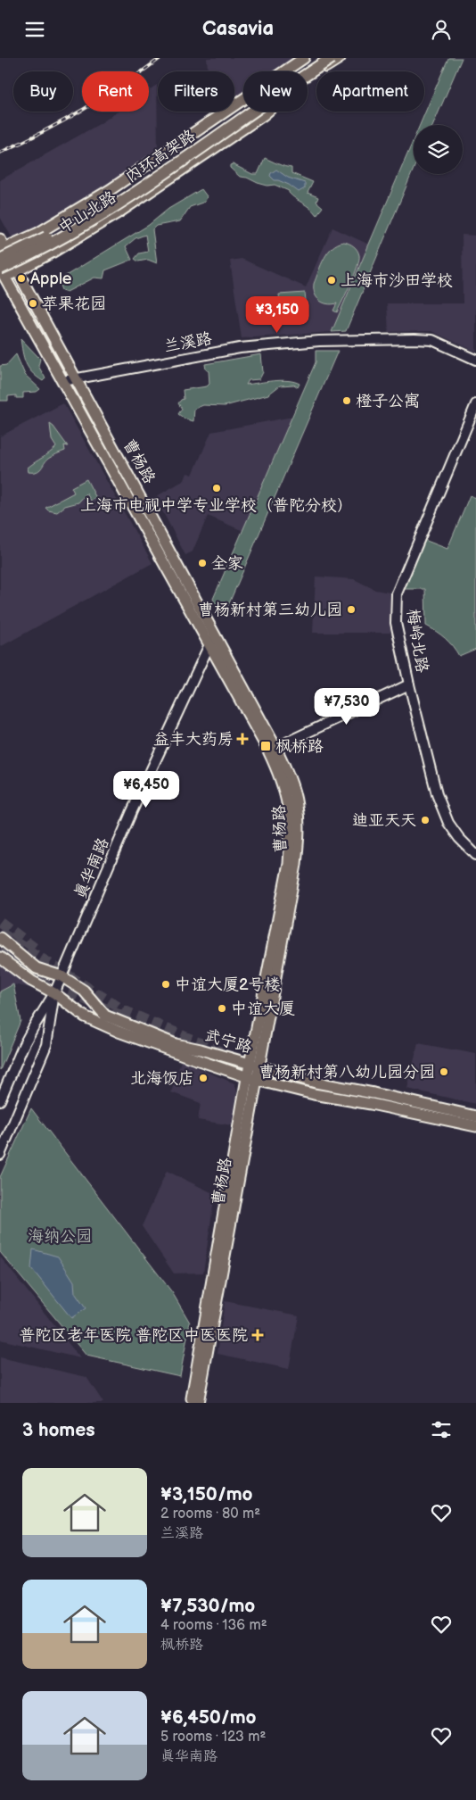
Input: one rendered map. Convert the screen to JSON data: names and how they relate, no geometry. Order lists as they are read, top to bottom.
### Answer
{
  "streets": {
    "highway": ["内环高架路"],
    "main road": ["中山北路", "曹杨路", "武宁路"],
    "street": ["兰溪路", "梅岭北路", "真华南路"]
  },
  "crossings": [
    ["内环高架路", "中山北路"],
    ["内环高架路", "曹杨路"],
    ["中山北路", "曹杨路"],
    ["兰溪路", "曹杨路"],
    ["曹杨路", "真华南路"],
    ["曹杨路", "武宁路"],
    ["真华南路", "武宁路"]
  ],
  "parks": ["海纳公园"],
  "places": {
    "other": [
      "Apple",
      "上海市沙田学校",
      "苹果花园",
      "橙子公寓",
      "上海市电视中学专业学校（普陀分校）",
      "全家",
      "曹杨新村第三幼儿园",
      "迪亚天天",
      "中谊大厦2号楼",
      "中谊大厦",
      "曹杨新村第八幼儿园分园",
      "北海饭店"
    ],
    "health": ["益丰大药房", "普陀区老年医院 普陀区中医医院"],
    "transit": ["枫桥路"]
  },
  "page": {
    "header": "Casavia",
    "chip": [
      "Buy",
      "Rent",
      "Filters",
      "New",
      "Apartment"
    ],
    "price": ["¥3,150", "¥7,530", "¥6,450"],
    "heading": "3 homes",
    "list": [
      {
        "name": "¥3,150/mo",
        "note": "2 rooms · 80 m² · 兰溪路"
      },
      {
        "name": "¥7,530/mo",
        "note": "4 rooms · 136 m² · 枫桥路"
      },
      {
        "name": "¥6,450/mo",
        "note": "5 rooms · 123 m² · 真华南路"
      }
    ]
  }
}
